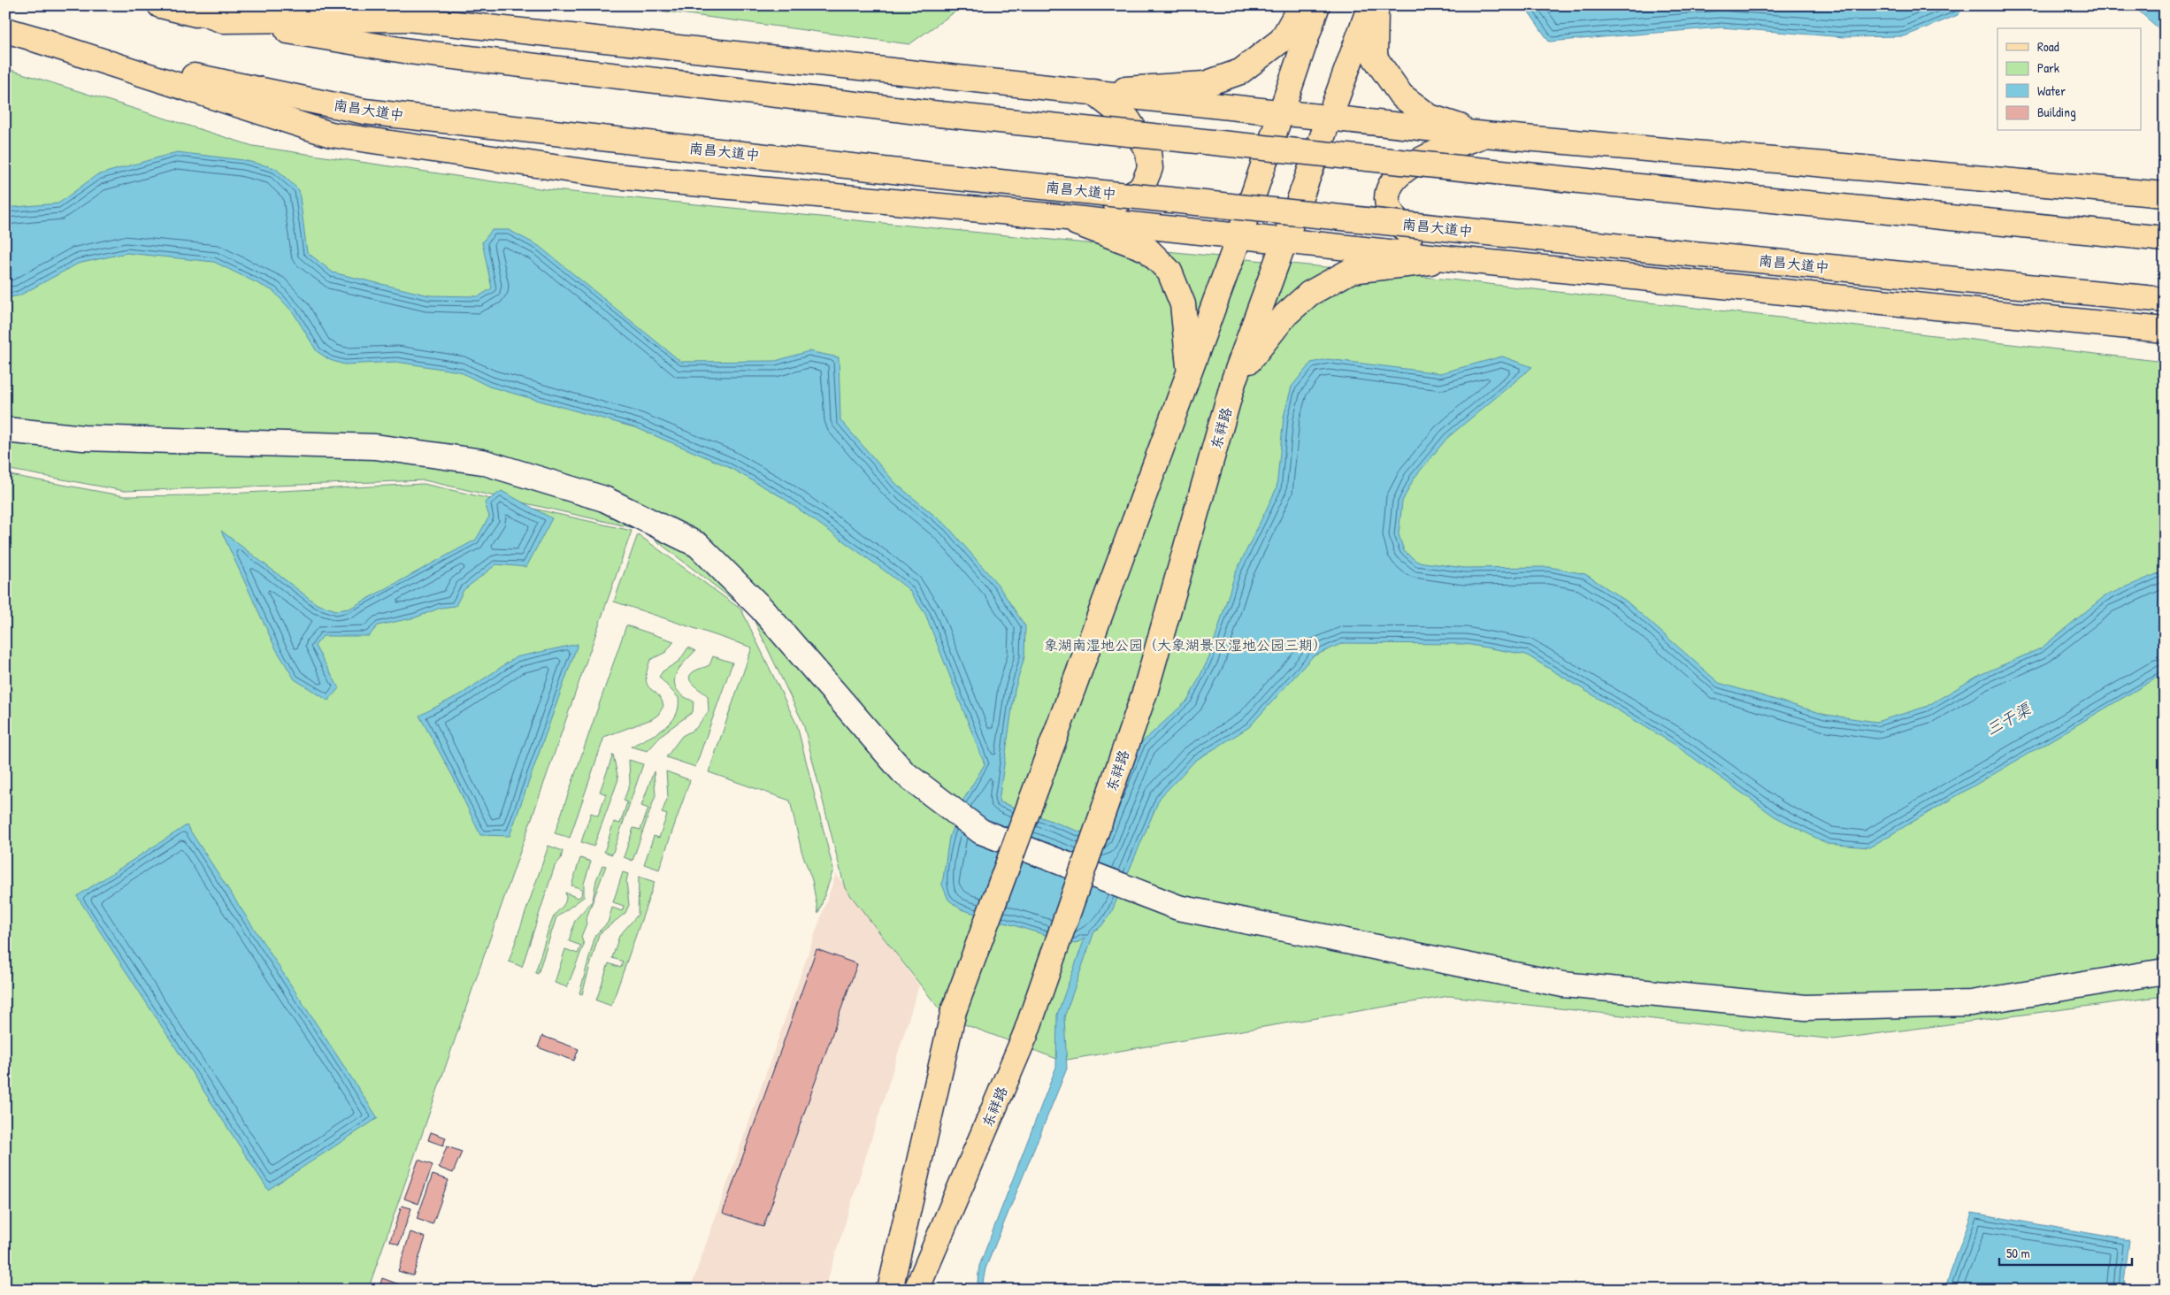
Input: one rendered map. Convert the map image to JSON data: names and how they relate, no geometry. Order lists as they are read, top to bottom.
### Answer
{
  "streets": {
    "main road": ["南昌大道中", "东祥路"]
  },
  "water": ["三干渠"],
  "parks": ["象湖南湿地公园（大象湖景区湿地公园三期）"],
  "legend": [
    "Road",
    "Park",
    "Water",
    "Building"
  ],
  "scale_bar": "50 m"
}
